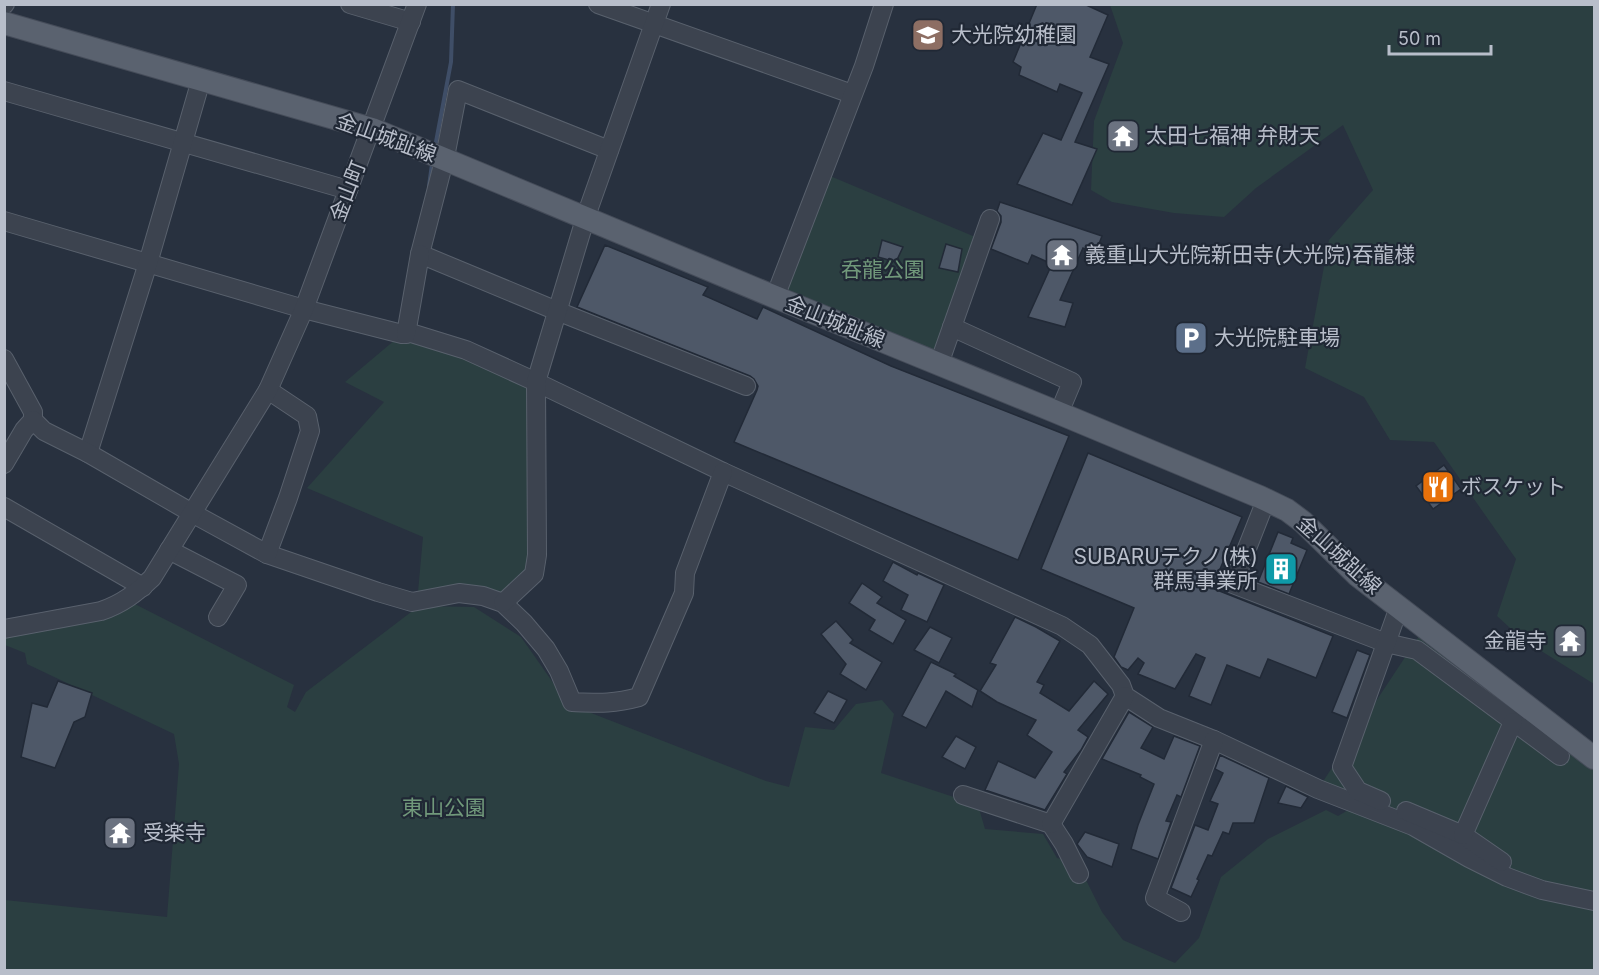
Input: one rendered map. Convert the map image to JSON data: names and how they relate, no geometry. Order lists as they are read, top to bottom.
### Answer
{
  "streets": {
    "main road": ["金山城趾線"],
    "street": ["金山町"]
  },
  "crossings": [
    ["金山城趾線", "金山町"]
  ],
  "parks": ["呑龍公園", "東山公園"],
  "places": {
    "school or university": ["大光院幼稚園"],
    "temple": [
      "太田七福神 弁財天",
      "義重山大光院新田寺(大光院)吞龍様",
      "金龍寺",
      "受楽寺"
    ],
    "parking": ["大光院駐車場"],
    "restaurant": ["ボスケット"],
    "building": ["SUBARUテクノ(株) 群馬事業所"]
  },
  "scale_bar": "50 m"
}
